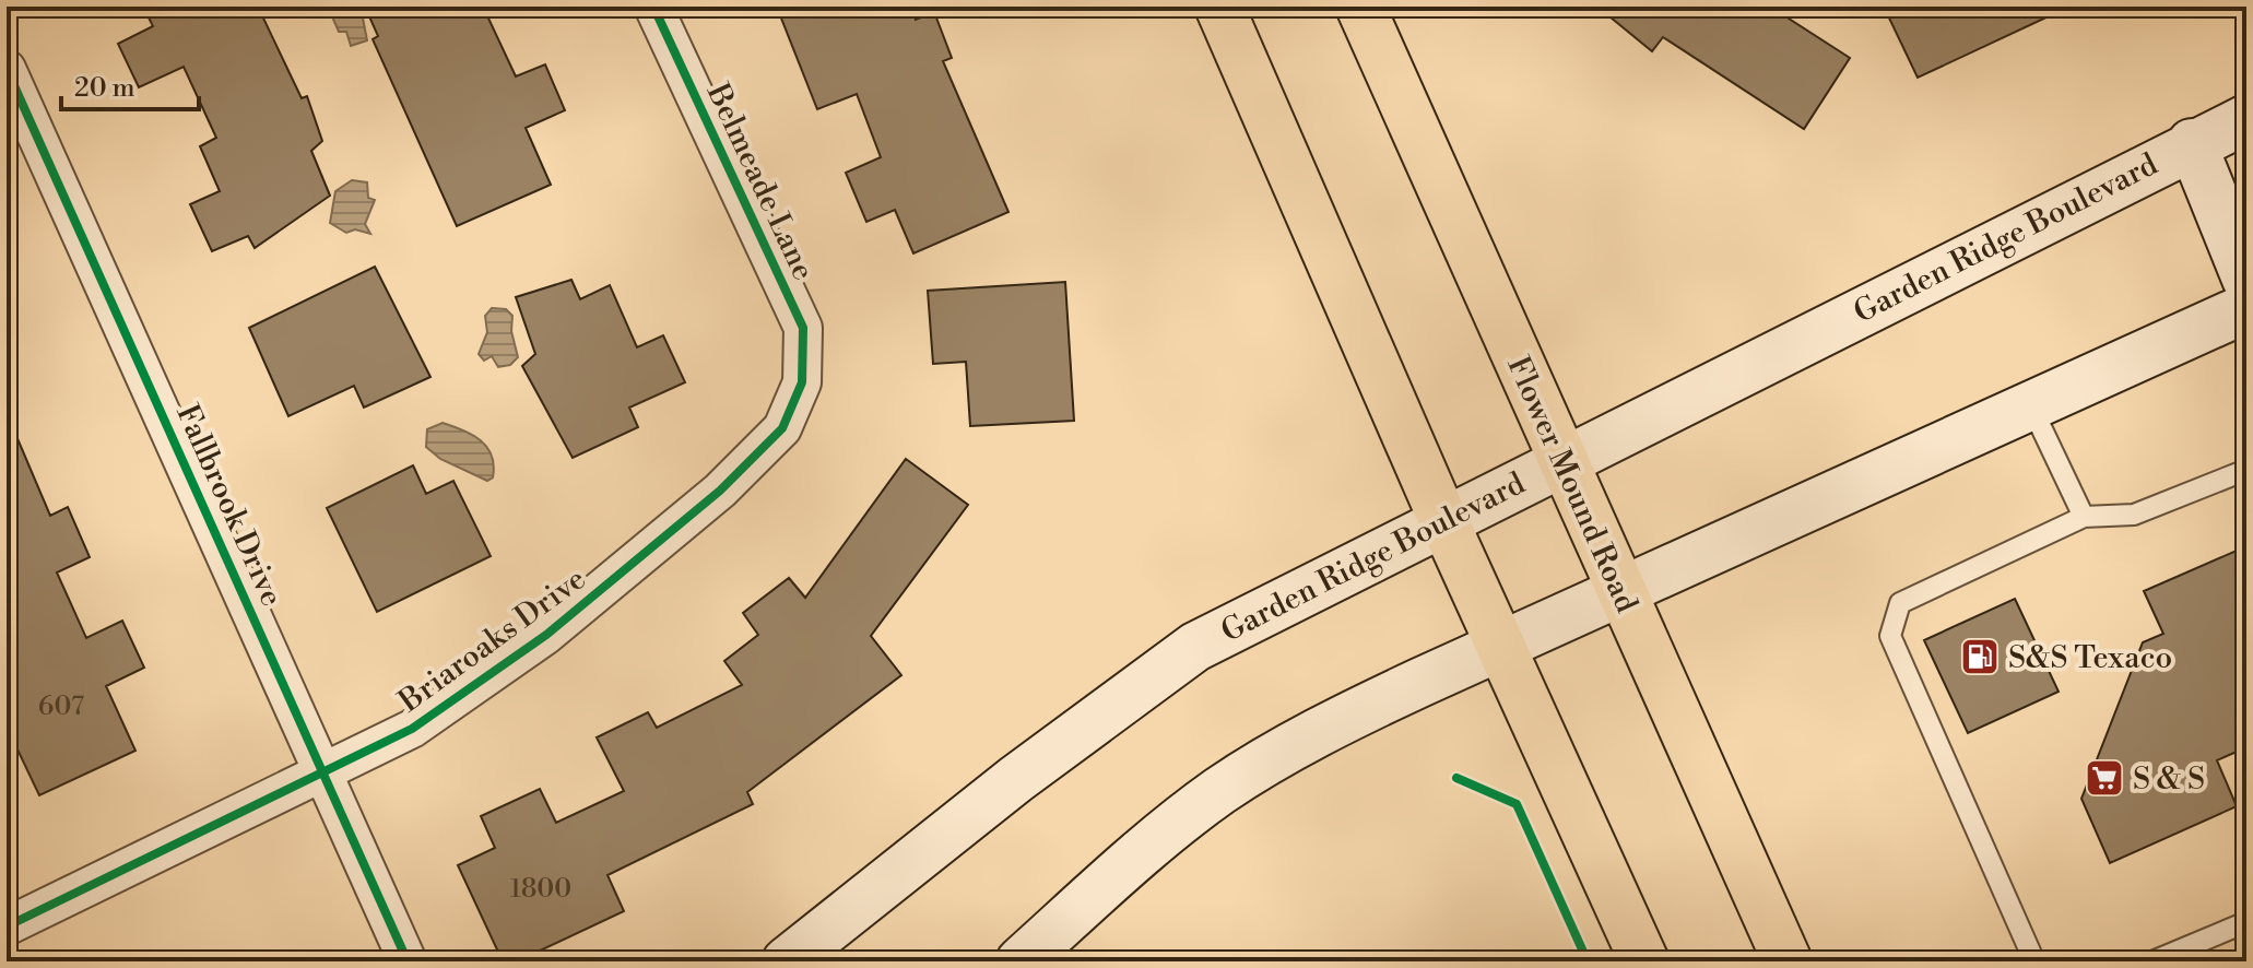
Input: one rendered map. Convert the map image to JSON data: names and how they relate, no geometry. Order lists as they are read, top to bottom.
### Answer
{
  "streets": {
    "main road": ["Garden Ridge Boulevard", "Flower Mound Road"],
    "street": ["Belmeade Lane", "Fallbrook Drive", "Briaroaks Drive"]
  },
  "crossings": [
    ["Belmeade Lane", "Briaroaks Drive"],
    ["Garden Ridge Boulevard", "Flower Mound Road"],
    ["Fallbrook Drive", "Briaroaks Drive"]
  ],
  "places": {
    "fuel station": ["S&S Texaco"],
    "supermarket": ["S & S"]
  },
  "house_numbers": ["607", "1800"],
  "scale_bar": "20 m"
}
